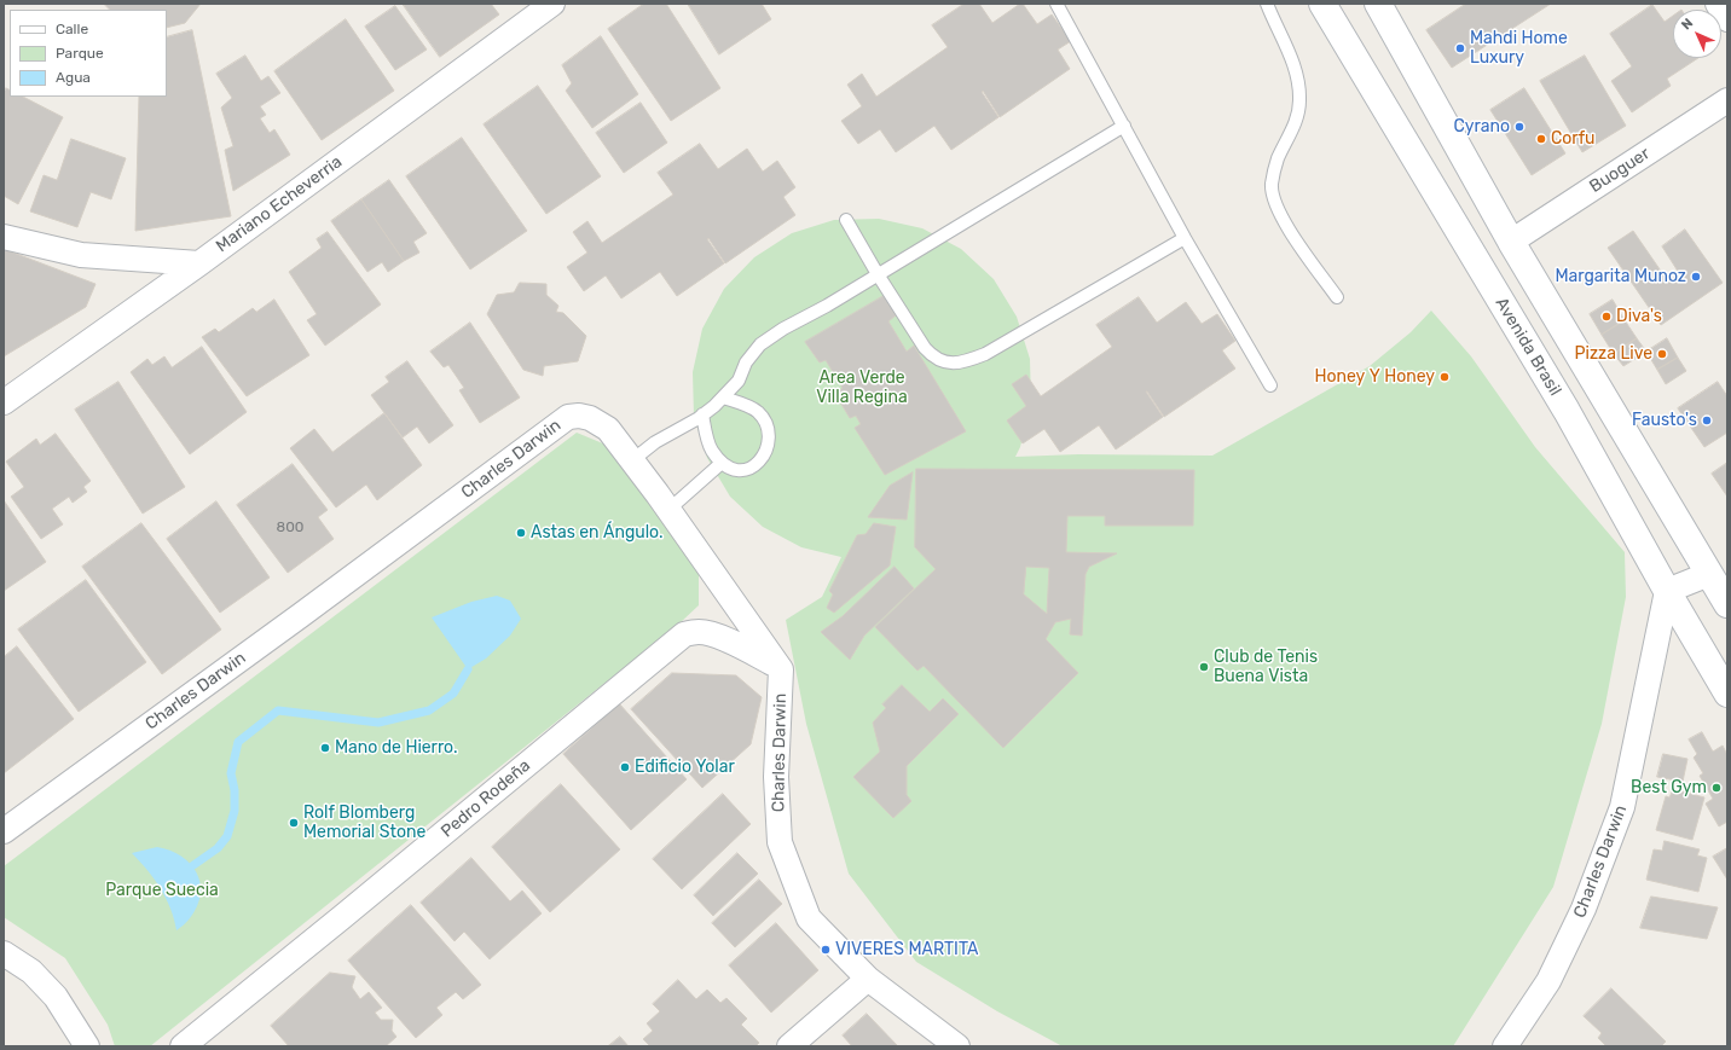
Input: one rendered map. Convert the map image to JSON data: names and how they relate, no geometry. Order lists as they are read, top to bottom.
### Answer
{
  "streets": {
    "street": [
      "Buoguer",
      "Mariano Echeverria",
      "Avenida Brasil",
      "Charles Darwin",
      "Pedro Rodeña"
    ]
  },
  "crossings": [
    ["Avenida Brasil", "Charles Darwin"],
    ["Charles Darwin", "Pedro Rodeña"]
  ],
  "parks": ["Area Verde Villa Regina", "Parque Suecia"],
  "places": [
    "Mahdi Home Luxury",
    "Cyrano",
    "Corfu",
    "Margarita Munoz",
    "Diva's",
    "Pizza Live",
    "Honey Y Honey",
    "Fausto's",
    "Astas en Ángulo.",
    "Club de Tenis Buena Vista",
    "Mano de Hierro.",
    "Edificio Yolar",
    "Best Gym",
    "Rolf Blomberg Memorial Stone",
    "VIVERES MARTITA"
  ],
  "house_numbers": ["800"],
  "legend": ["Calle", "Parque", "Agua"],
  "north": "top left"
}
